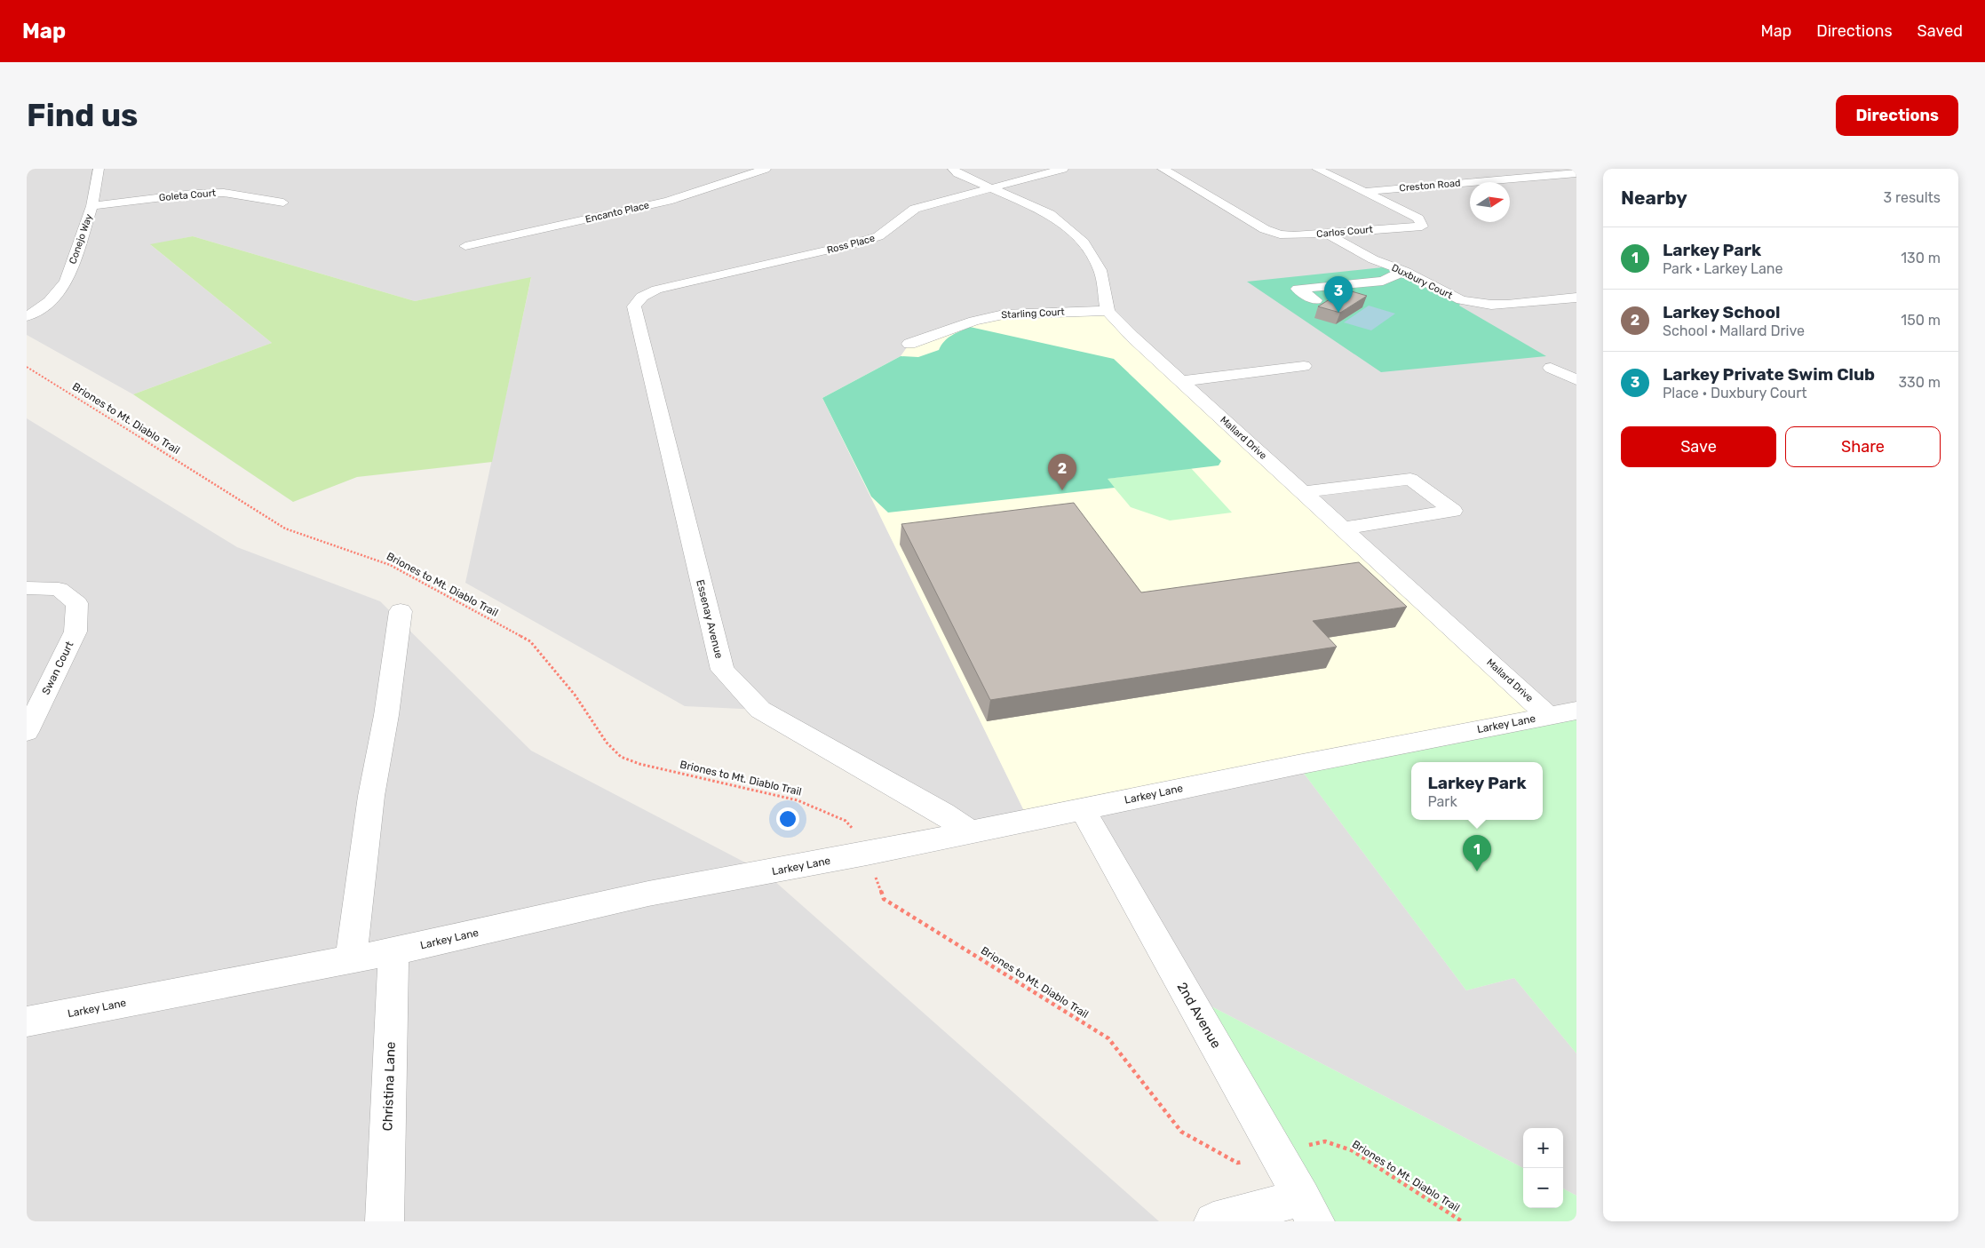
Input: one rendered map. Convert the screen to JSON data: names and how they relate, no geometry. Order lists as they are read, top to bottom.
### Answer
{
  "streets": {
    "street": [
      "Creston Road",
      "Goleta Court",
      "Encanto Place",
      "Carlos Court",
      "Conejo Way",
      "Ross Place",
      "Duxbury Court",
      "Starling Court",
      "Mallard Drive",
      "Essenay Avenue",
      "Swan Court",
      "Larkey Lane",
      "2nd Avenue",
      "Christina Lane"
    ],
    "path": ["Briones to Mt. Diablo Trail"]
  },
  "crossings": [
    ["Creston Road", "Carlos Court"],
    ["Goleta Court", "Conejo Way"],
    ["Carlos Court", "Duxbury Court"],
    ["Ross Place", "Essenay Avenue"],
    ["Starling Court", "Mallard Drive"],
    ["Briones to Mt. Diablo Trail", "Larkey Lane"],
    ["Briones to Mt. Diablo Trail", "2nd Avenue"],
    ["Mallard Drive", "Larkey Lane"],
    ["Essenay Avenue", "Larkey Lane"],
    ["Larkey Lane", "2nd Avenue"],
    ["Larkey Lane", "Christina Lane"]
  ],
  "north": "right",
  "page": {
    "header": "Map",
    "nav": ["Map", "Directions", "Saved"],
    "buttons": [
      "Directions",
      ["Save", "Share"]
    ],
    "title": "Find us",
    "heading": ["Nearby", "3 results"],
    "list": [
      {
        "mark": "1",
        "name": "Larkey Park",
        "note": "Park · Larkey Lane",
        "value": "130 m"
      },
      {
        "mark": "2",
        "name": "Larkey School",
        "note": "School · Mallard Drive",
        "value": "150 m"
      },
      {
        "mark": "3",
        "name": "Larkey Private Swim Club",
        "note": "Place · Duxbury Court",
        "value": "330 m"
      }
    ],
    "pins": ["3", "2", "1"],
    "popup": ["Larkey Park", "Park"],
    "map_buttons": ["+", "−"]
  }
}
